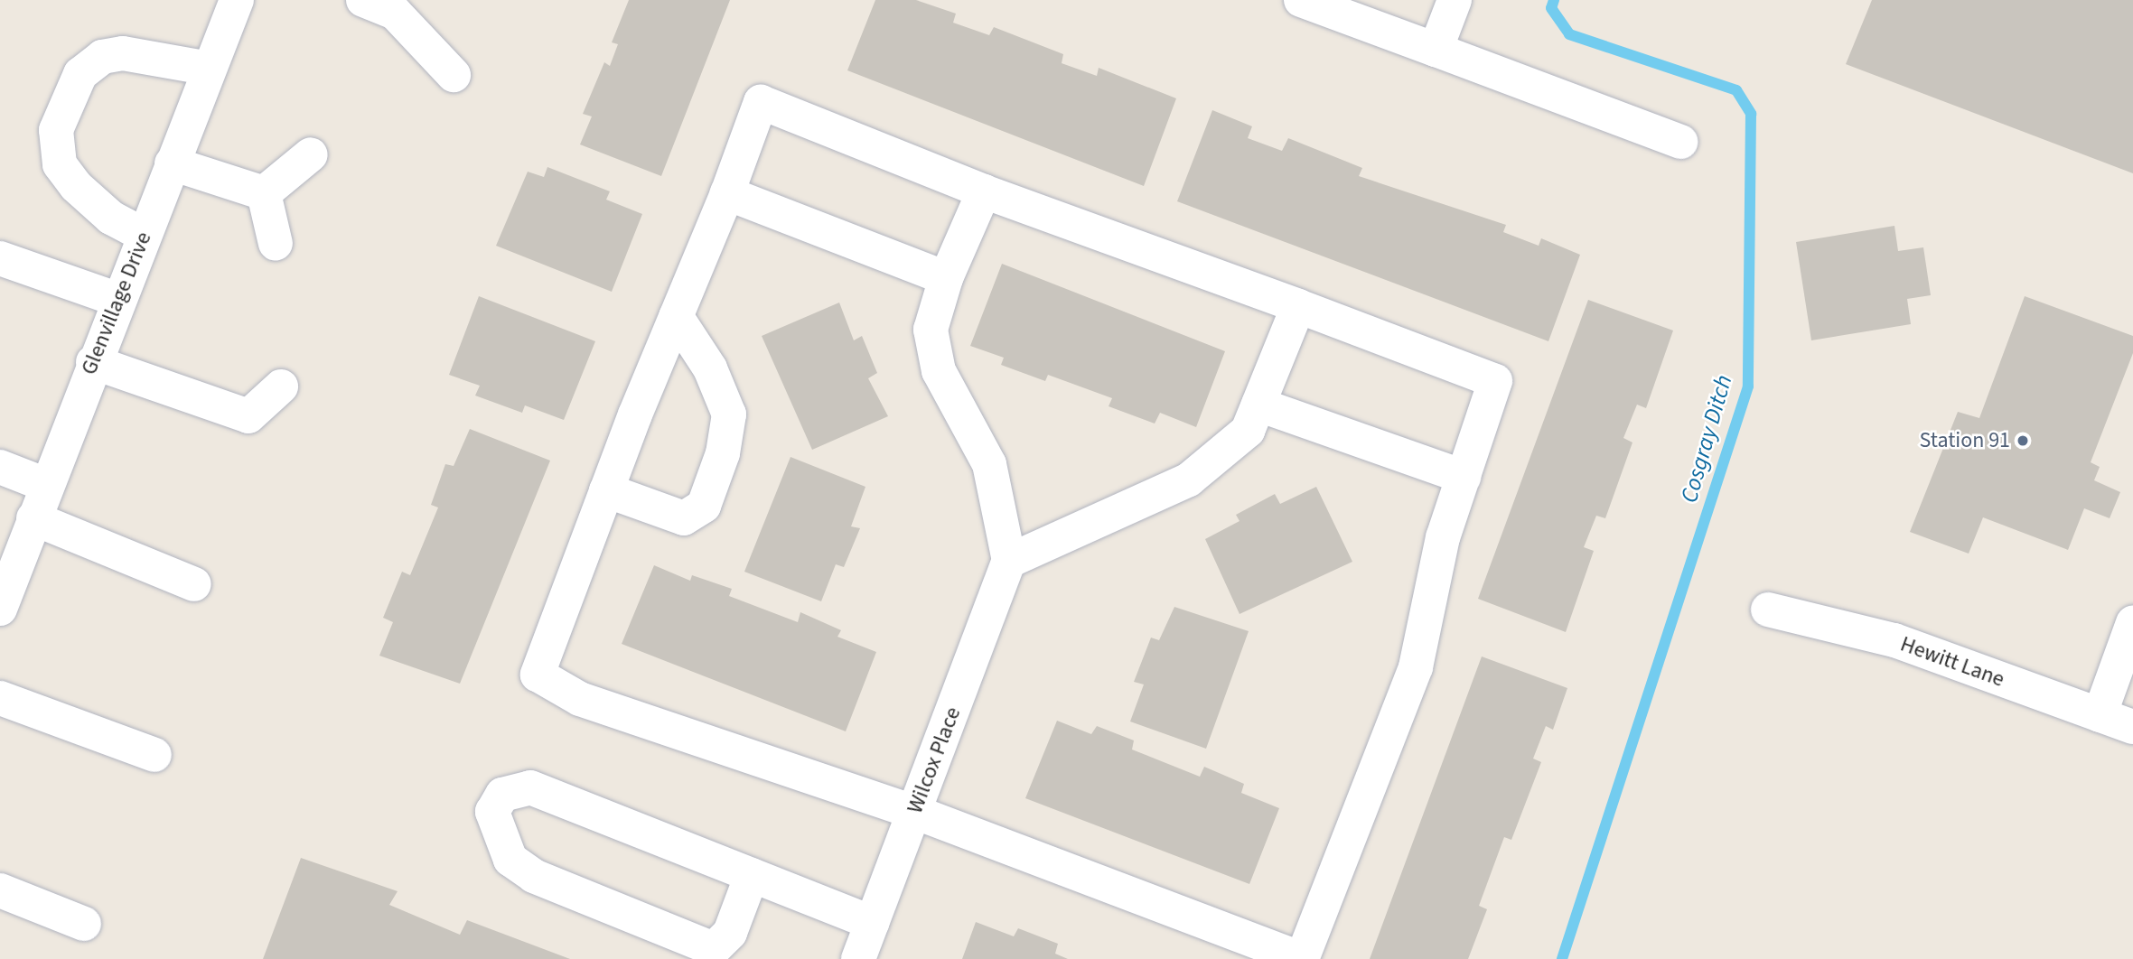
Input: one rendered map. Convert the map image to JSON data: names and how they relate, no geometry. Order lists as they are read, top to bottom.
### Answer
{
  "streets": {
    "street": ["Glenvillage Drive", "Hewitt Lane", "Wilcox Place"]
  },
  "water": ["Cosgray Ditch"],
  "places": ["Station 91"]
}
